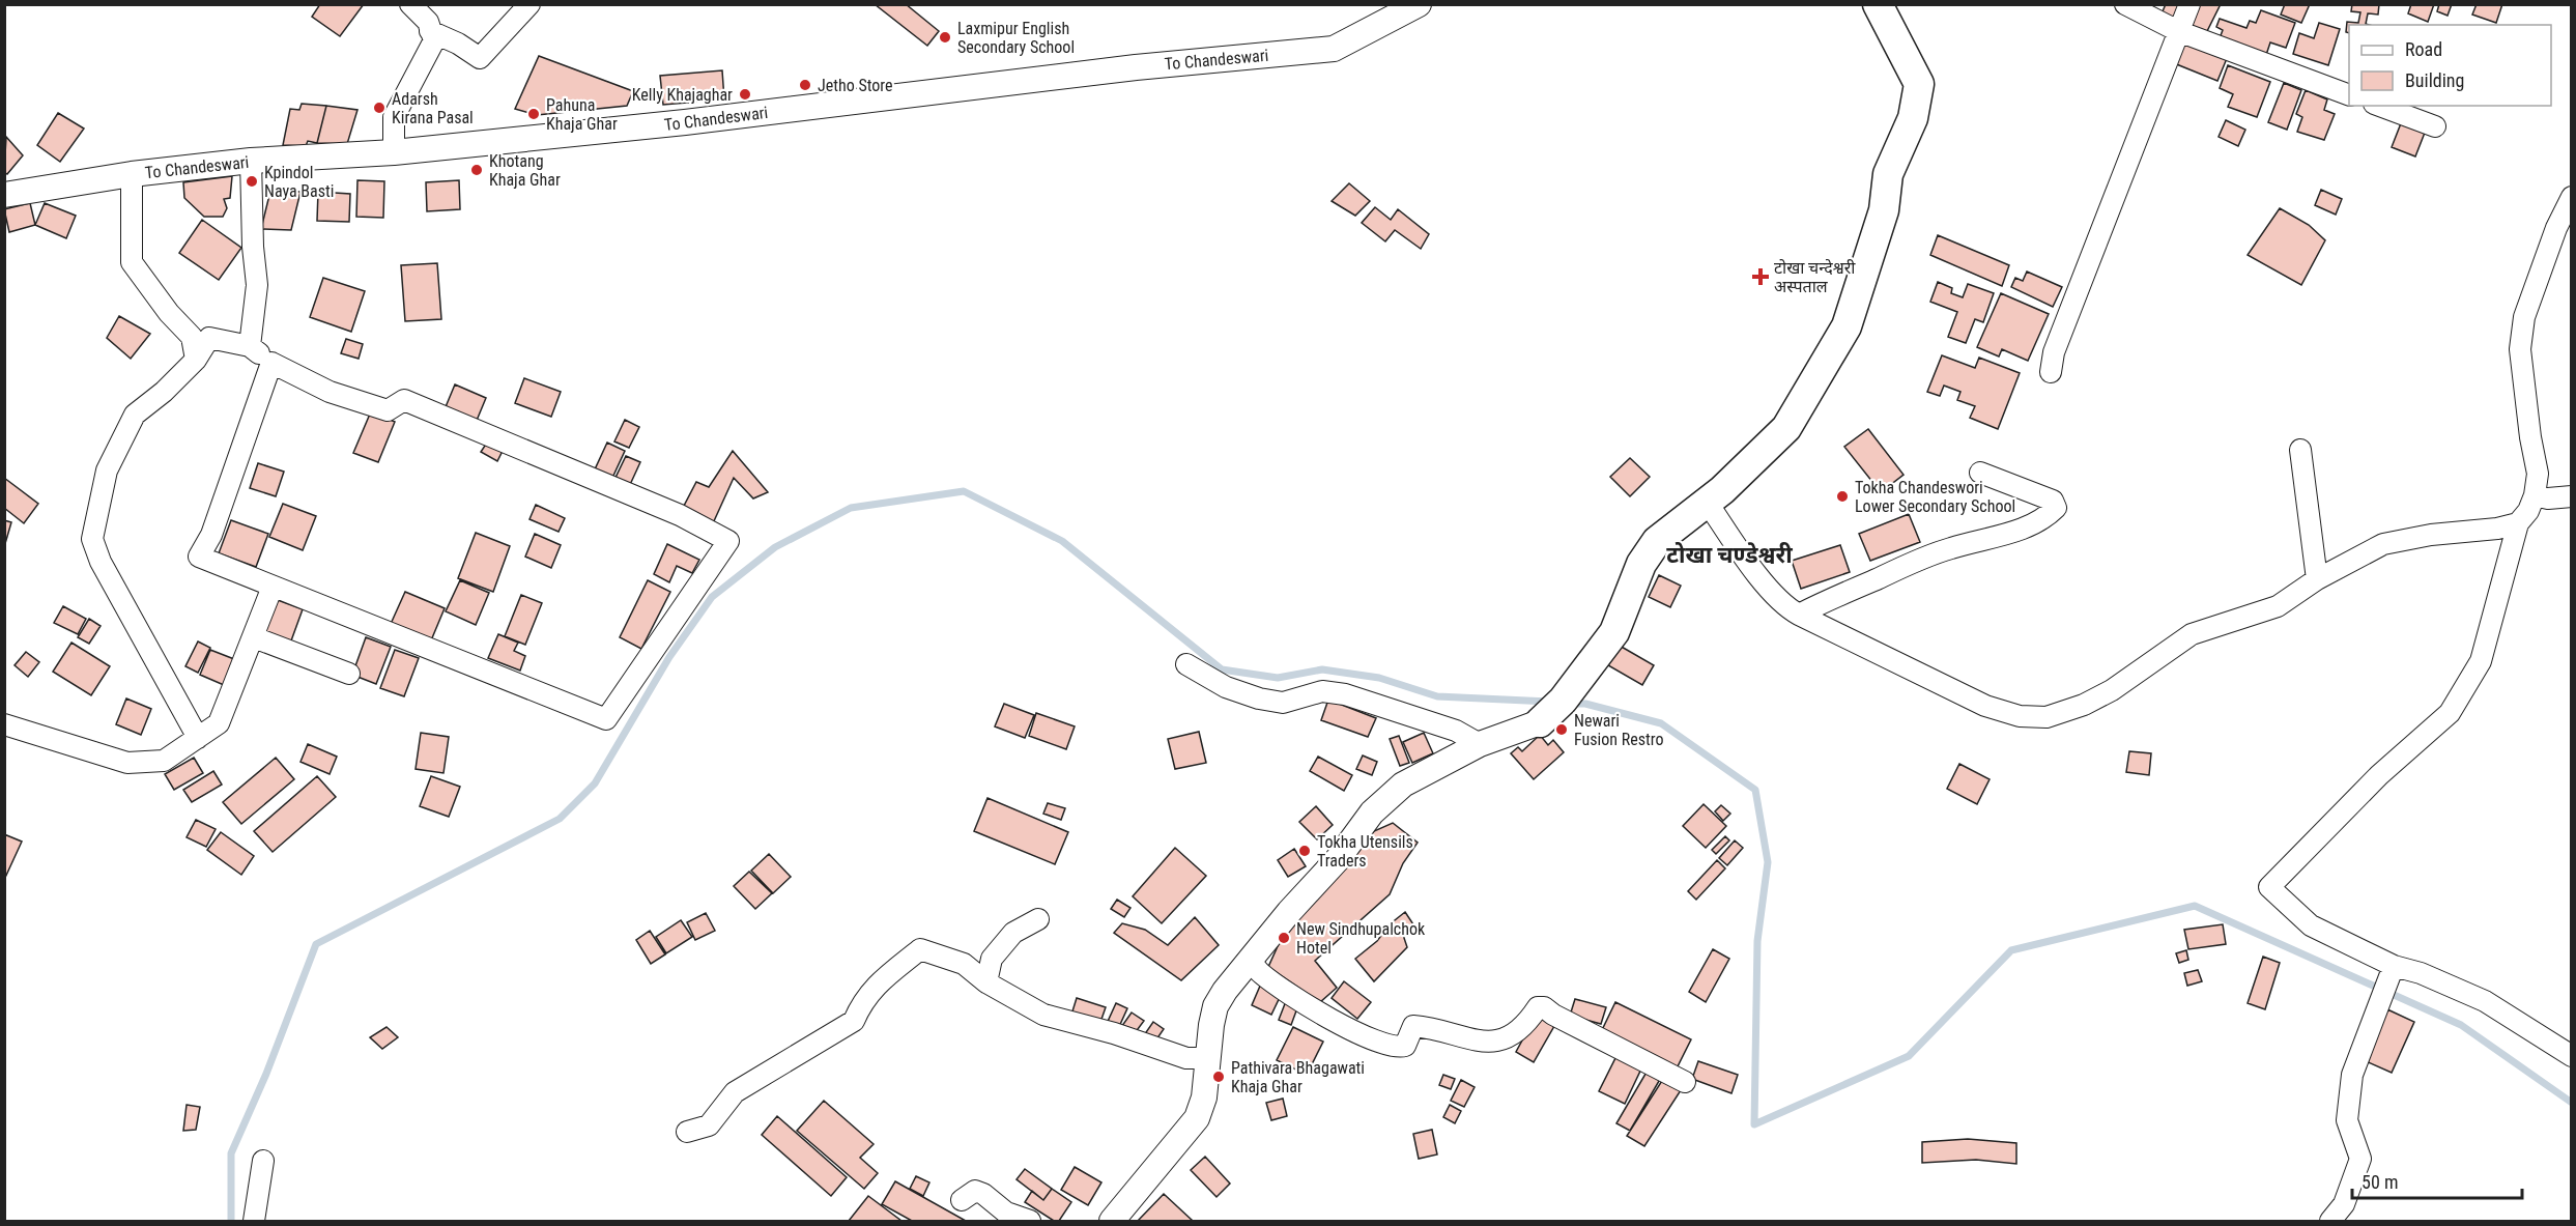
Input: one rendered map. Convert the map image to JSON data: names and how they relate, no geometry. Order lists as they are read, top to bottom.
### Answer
{
  "streets": {
    "street": ["To Chandeswari"]
  },
  "districts": ["टोखा चण्डेश्वरी"],
  "places": {
    "other": [
      "Laxmipur English Secondary School",
      "Jetho Store",
      "Kelly Khajaghar",
      "Adarsh Kirana Pasal",
      "Pahuna Khaja Ghar",
      "Khotang Khaja Ghar",
      "Kpindol Naya Basti",
      "Tokha Chandeswori Lower Secondary School",
      "Newari Fusion Restro",
      "Tokha Utensils Traders",
      "New Sindhupalchok Hotel",
      "Pathivara Bhagawati Khaja Ghar"
    ],
    "health": ["टोखा चन्देश्वरी अस्पताल"]
  },
  "legend": ["Road", "Building"],
  "scale_bar": "50 m"
}
